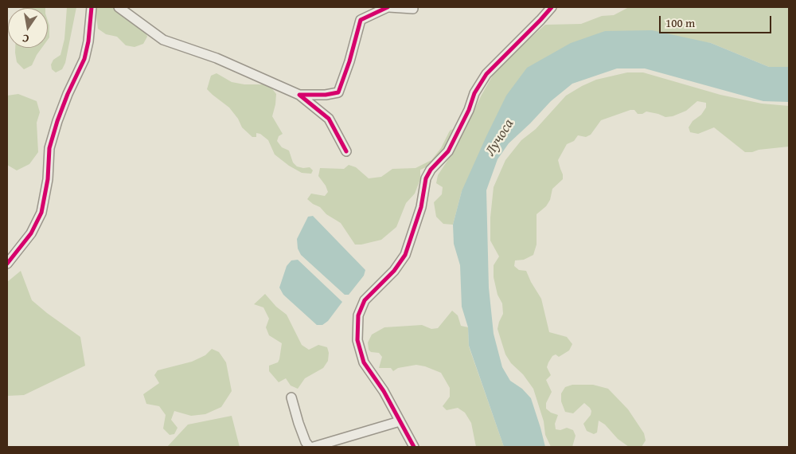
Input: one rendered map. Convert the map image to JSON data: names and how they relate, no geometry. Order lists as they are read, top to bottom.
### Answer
{
  "water": ["Лучоса"],
  "scale_bar": "100 m",
  "north": "bottom"
}
